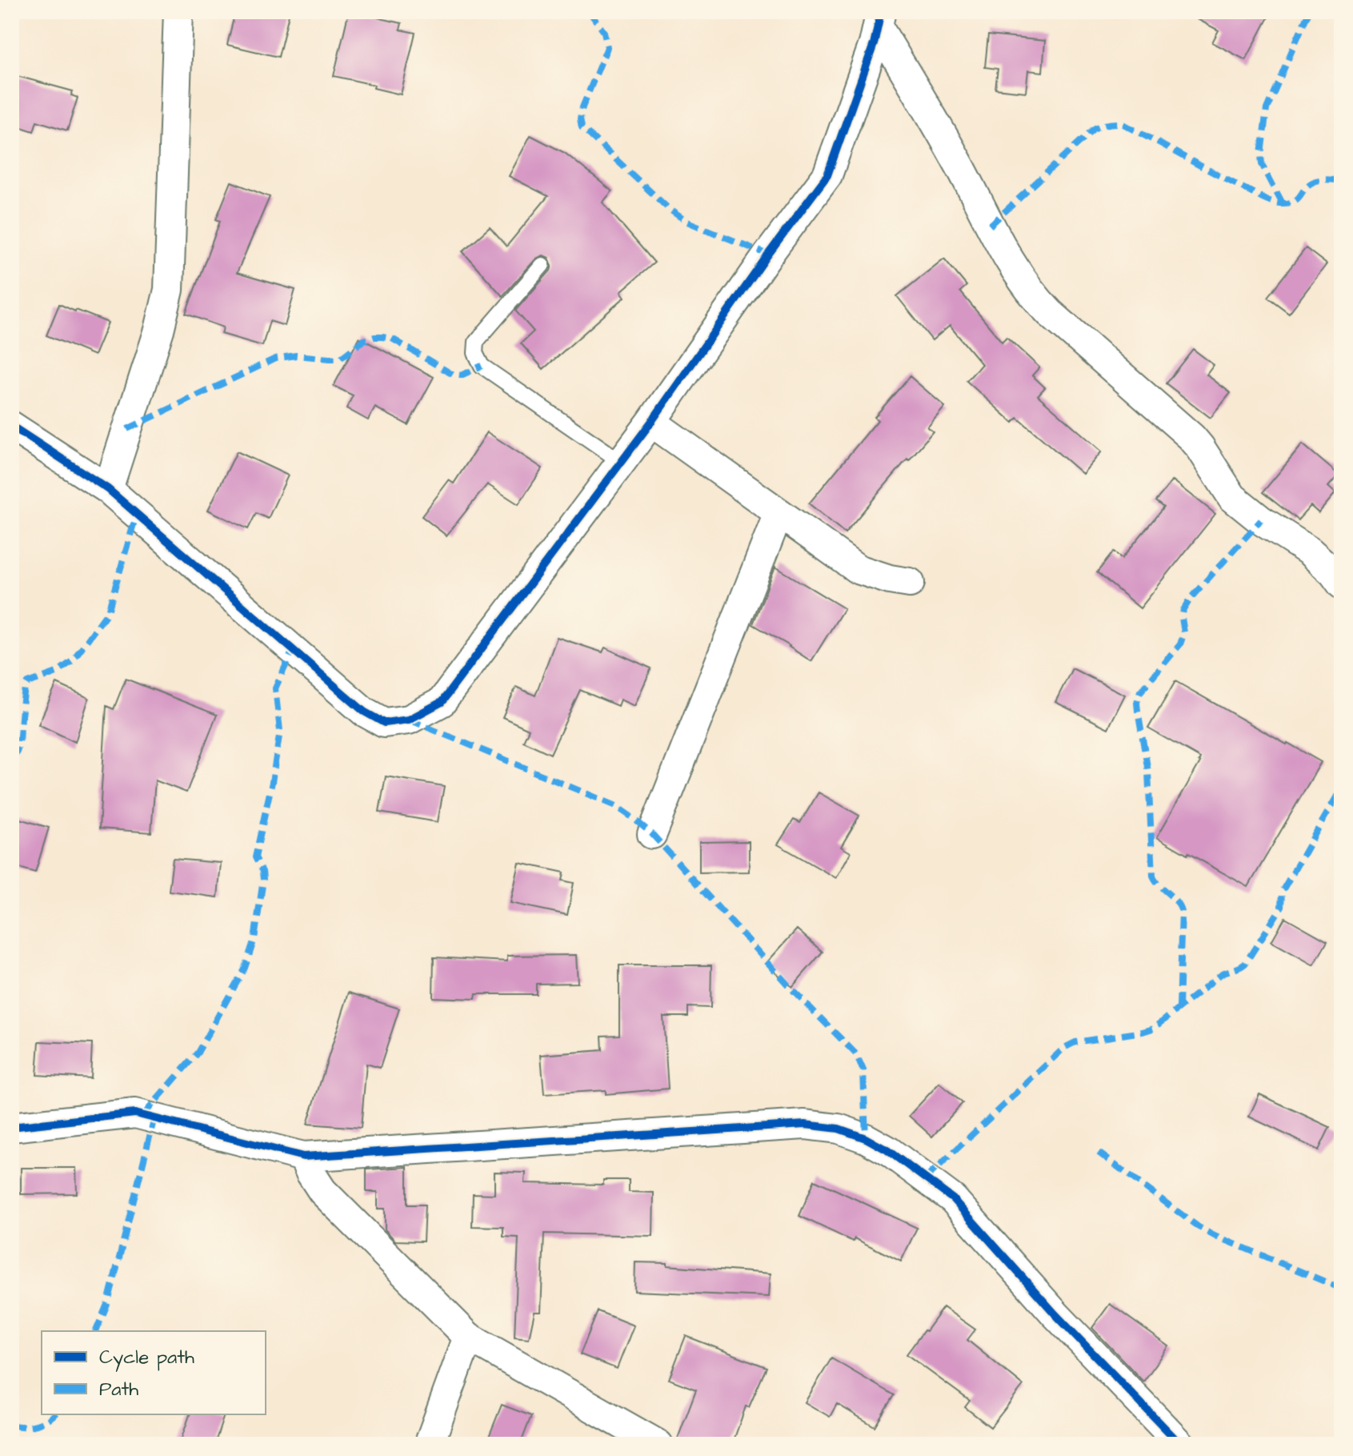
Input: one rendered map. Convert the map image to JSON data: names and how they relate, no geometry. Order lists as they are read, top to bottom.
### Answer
{
  "legend": ["Cycle path", "Path"]
}
